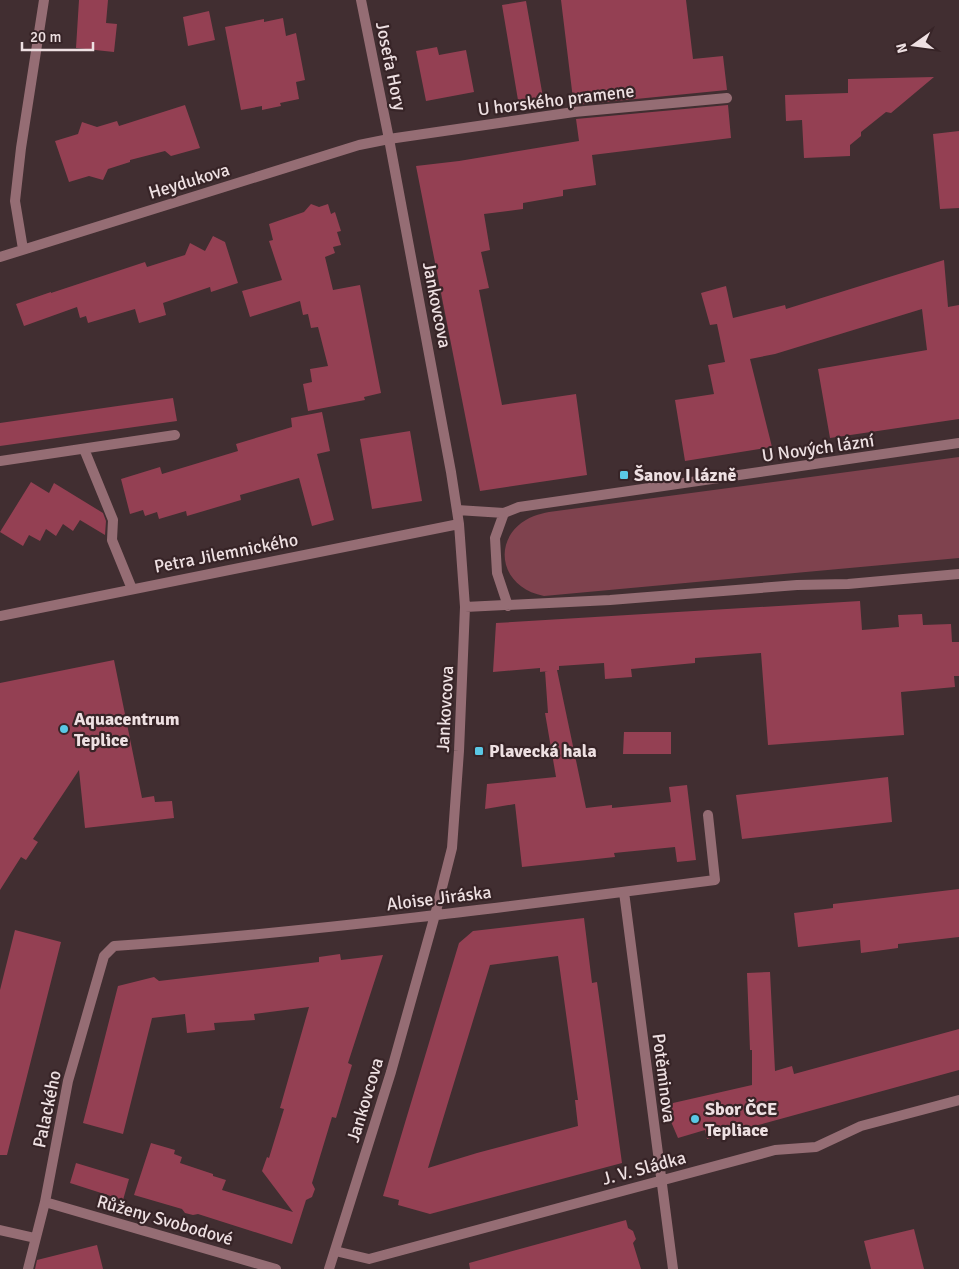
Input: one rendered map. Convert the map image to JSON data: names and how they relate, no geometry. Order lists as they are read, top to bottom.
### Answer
{
  "streets": {
    "street": [
      "Josefa Hory",
      "U horského pramene",
      "Heydukova",
      "Jankovcova",
      "U Nových lázní",
      "Petra Jilemnického",
      "Aloise Jiráska",
      "Potěminova",
      "Palackého",
      "J. V. Sládka",
      "Růženy Svobodové"
    ]
  },
  "crossings": [
    ["Josefa Hory", "U horského pramene"],
    ["Josefa Hory", "Heydukova"],
    ["Josefa Hory", "Jankovcova"],
    ["U horského pramene", "Heydukova"],
    ["U horského pramene", "Jankovcova"],
    ["Heydukova", "Jankovcova"],
    ["Jankovcova", "U Nových lázní"],
    ["Jankovcova", "Petra Jilemnického"],
    ["Jankovcova", "Aloise Jiráska"],
    ["Jankovcova", "J. V. Sládka"],
    ["Aloise Jiráska", "Potěminova"],
    ["Aloise Jiráska", "Palackého"],
    ["Potěminova", "J. V. Sládka"],
    ["Palackého", "Růženy Svobodové"]
  ],
  "places": {
    "transit": ["Šanov I lázně", "Plavecká hala"],
    "other": ["Aquacentrum Teplice", "Sbor ČCE Tepliace"]
  },
  "scale_bar": "20 m",
  "north": "left"
}
